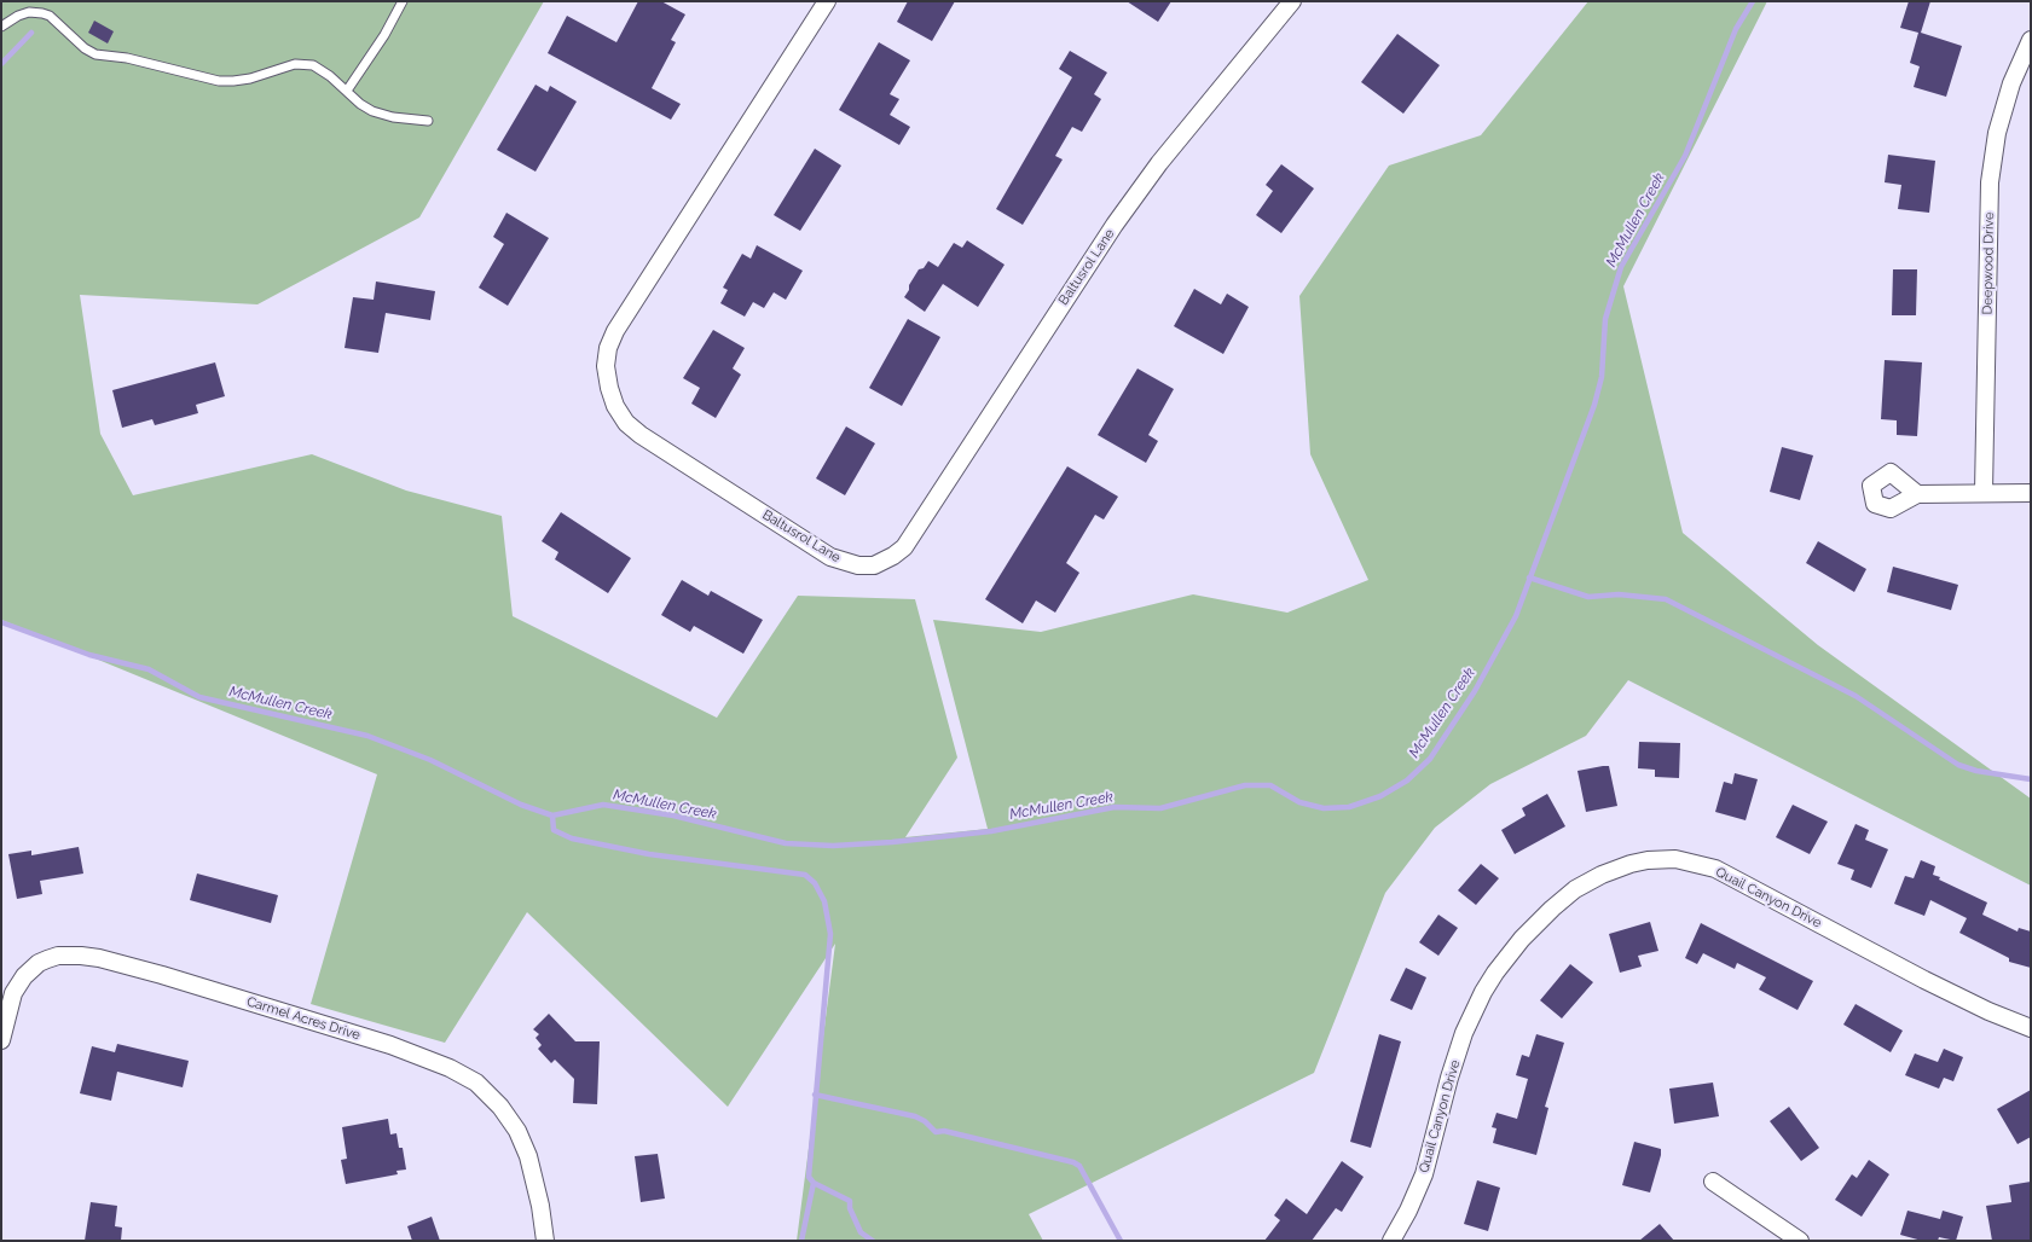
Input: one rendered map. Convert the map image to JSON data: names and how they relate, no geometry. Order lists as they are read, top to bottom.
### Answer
{
  "streets": {
    "street": [
      "Deepwood Drive",
      "Baltusrol Lane",
      "Quail Canyon Drive",
      "Carmel Acres Drive"
    ]
  },
  "water": ["McMullen Creek"]
}
